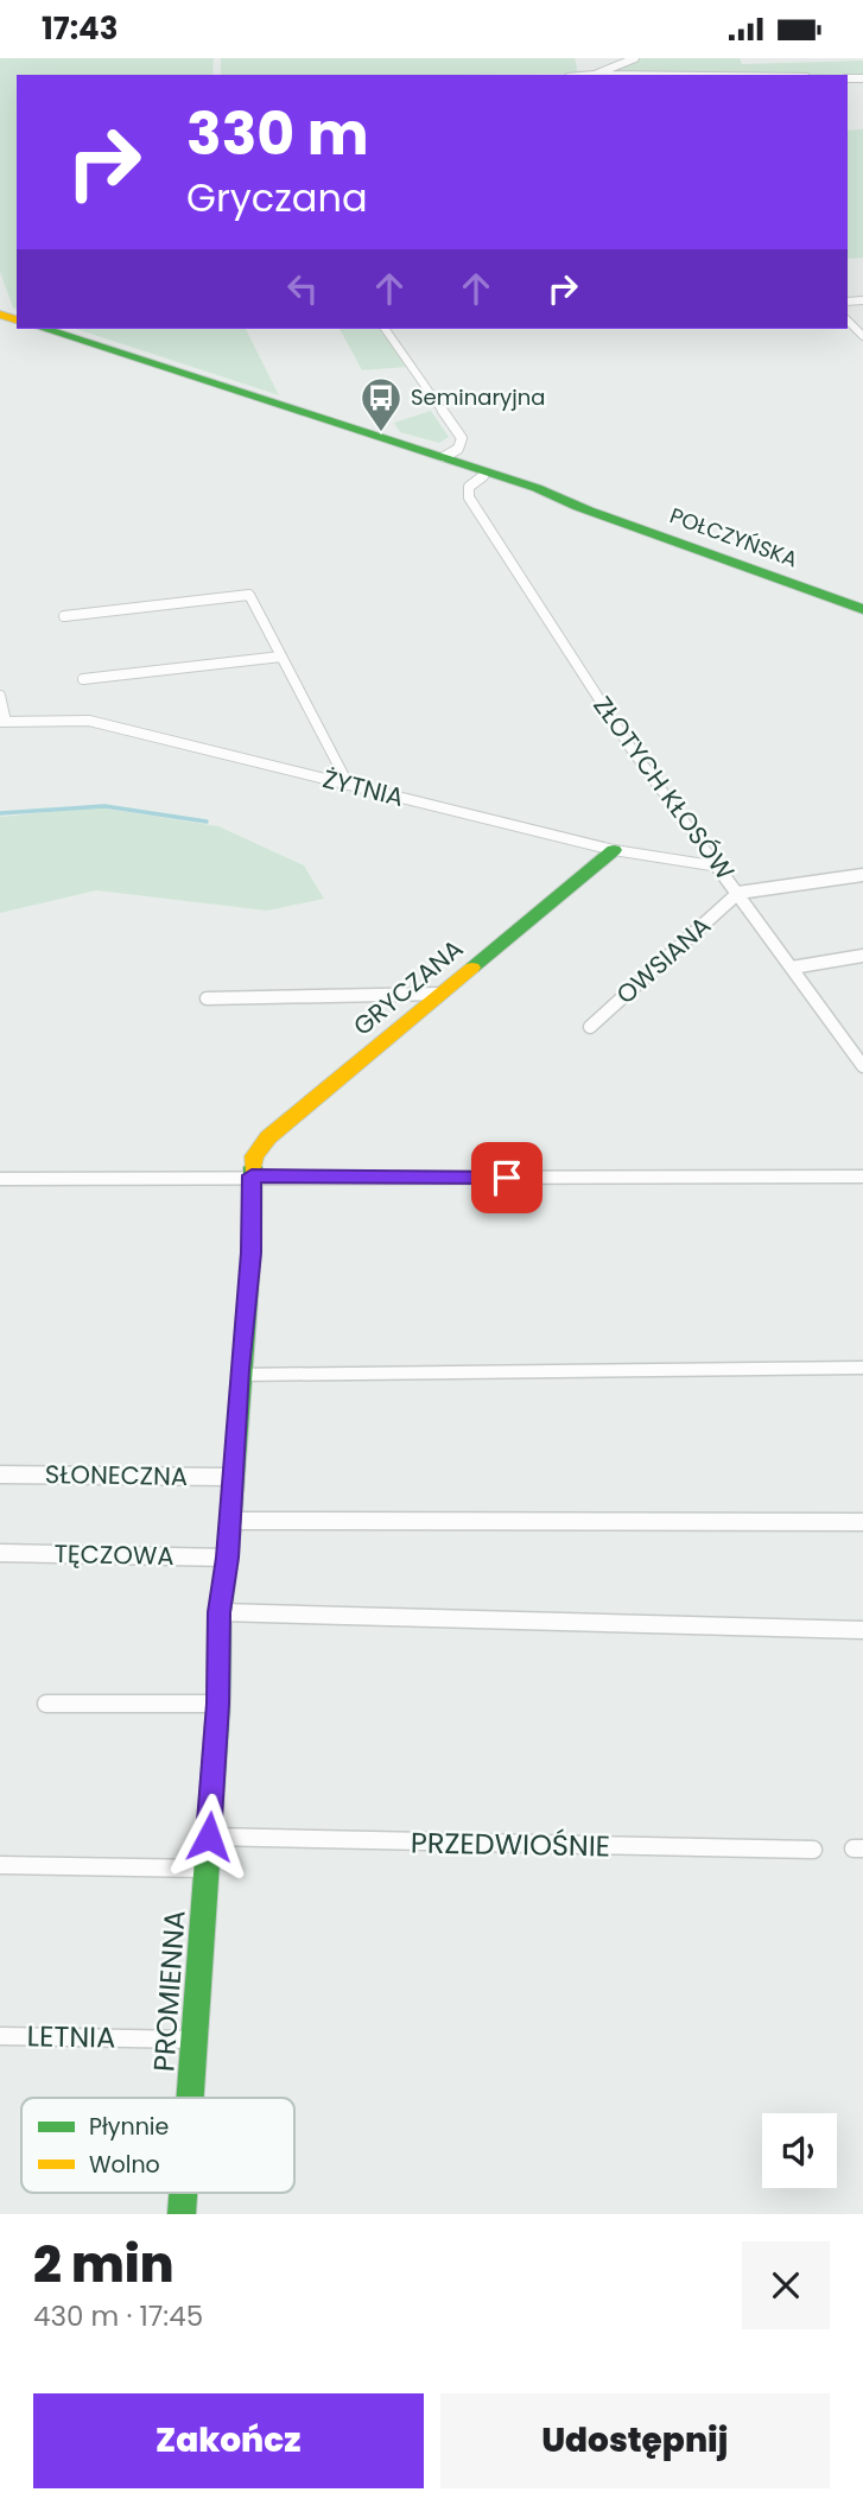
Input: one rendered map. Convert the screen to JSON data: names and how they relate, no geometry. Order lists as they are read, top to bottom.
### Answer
{
  "streets": {
    "street": [
      "POŁCZYŃSKA",
      "ŻYTNIA",
      "ZŁOTYCH KŁOSÓW",
      "OWSIANA",
      "GRYCZANA",
      "SŁONECZNA",
      "TĘCZOWA",
      "PRZEDWIOŚNIE",
      "PROMIENNA",
      "LETNIA"
    ]
  },
  "crossings": [
    ["POŁCZYŃSKA", "ZŁOTYCH KŁOSÓW"],
    ["ŻYTNIA", "ZŁOTYCH KŁOSÓW"],
    ["ŻYTNIA", "GRYCZANA"],
    ["ZŁOTYCH KŁOSÓW", "OWSIANA"],
    ["GRYCZANA", "PROMIENNA"],
    ["SŁONECZNA", "PROMIENNA"],
    ["TĘCZOWA", "PROMIENNA"],
    ["PRZEDWIOŚNIE", "PROMIENNA"],
    ["PROMIENNA", "LETNIA"]
  ],
  "places": {
    "bus stop": ["Seminaryjna"]
  },
  "legend": ["Płynnie", "Wolno"],
  "page": {
    "status": "17:43",
    "turn": ["330 m", "Gryczana"],
    "heading": ["2 min", "430 m · 17:45"],
    "buttons": ["Zakończ", "Udostępnij"]
  }
}
